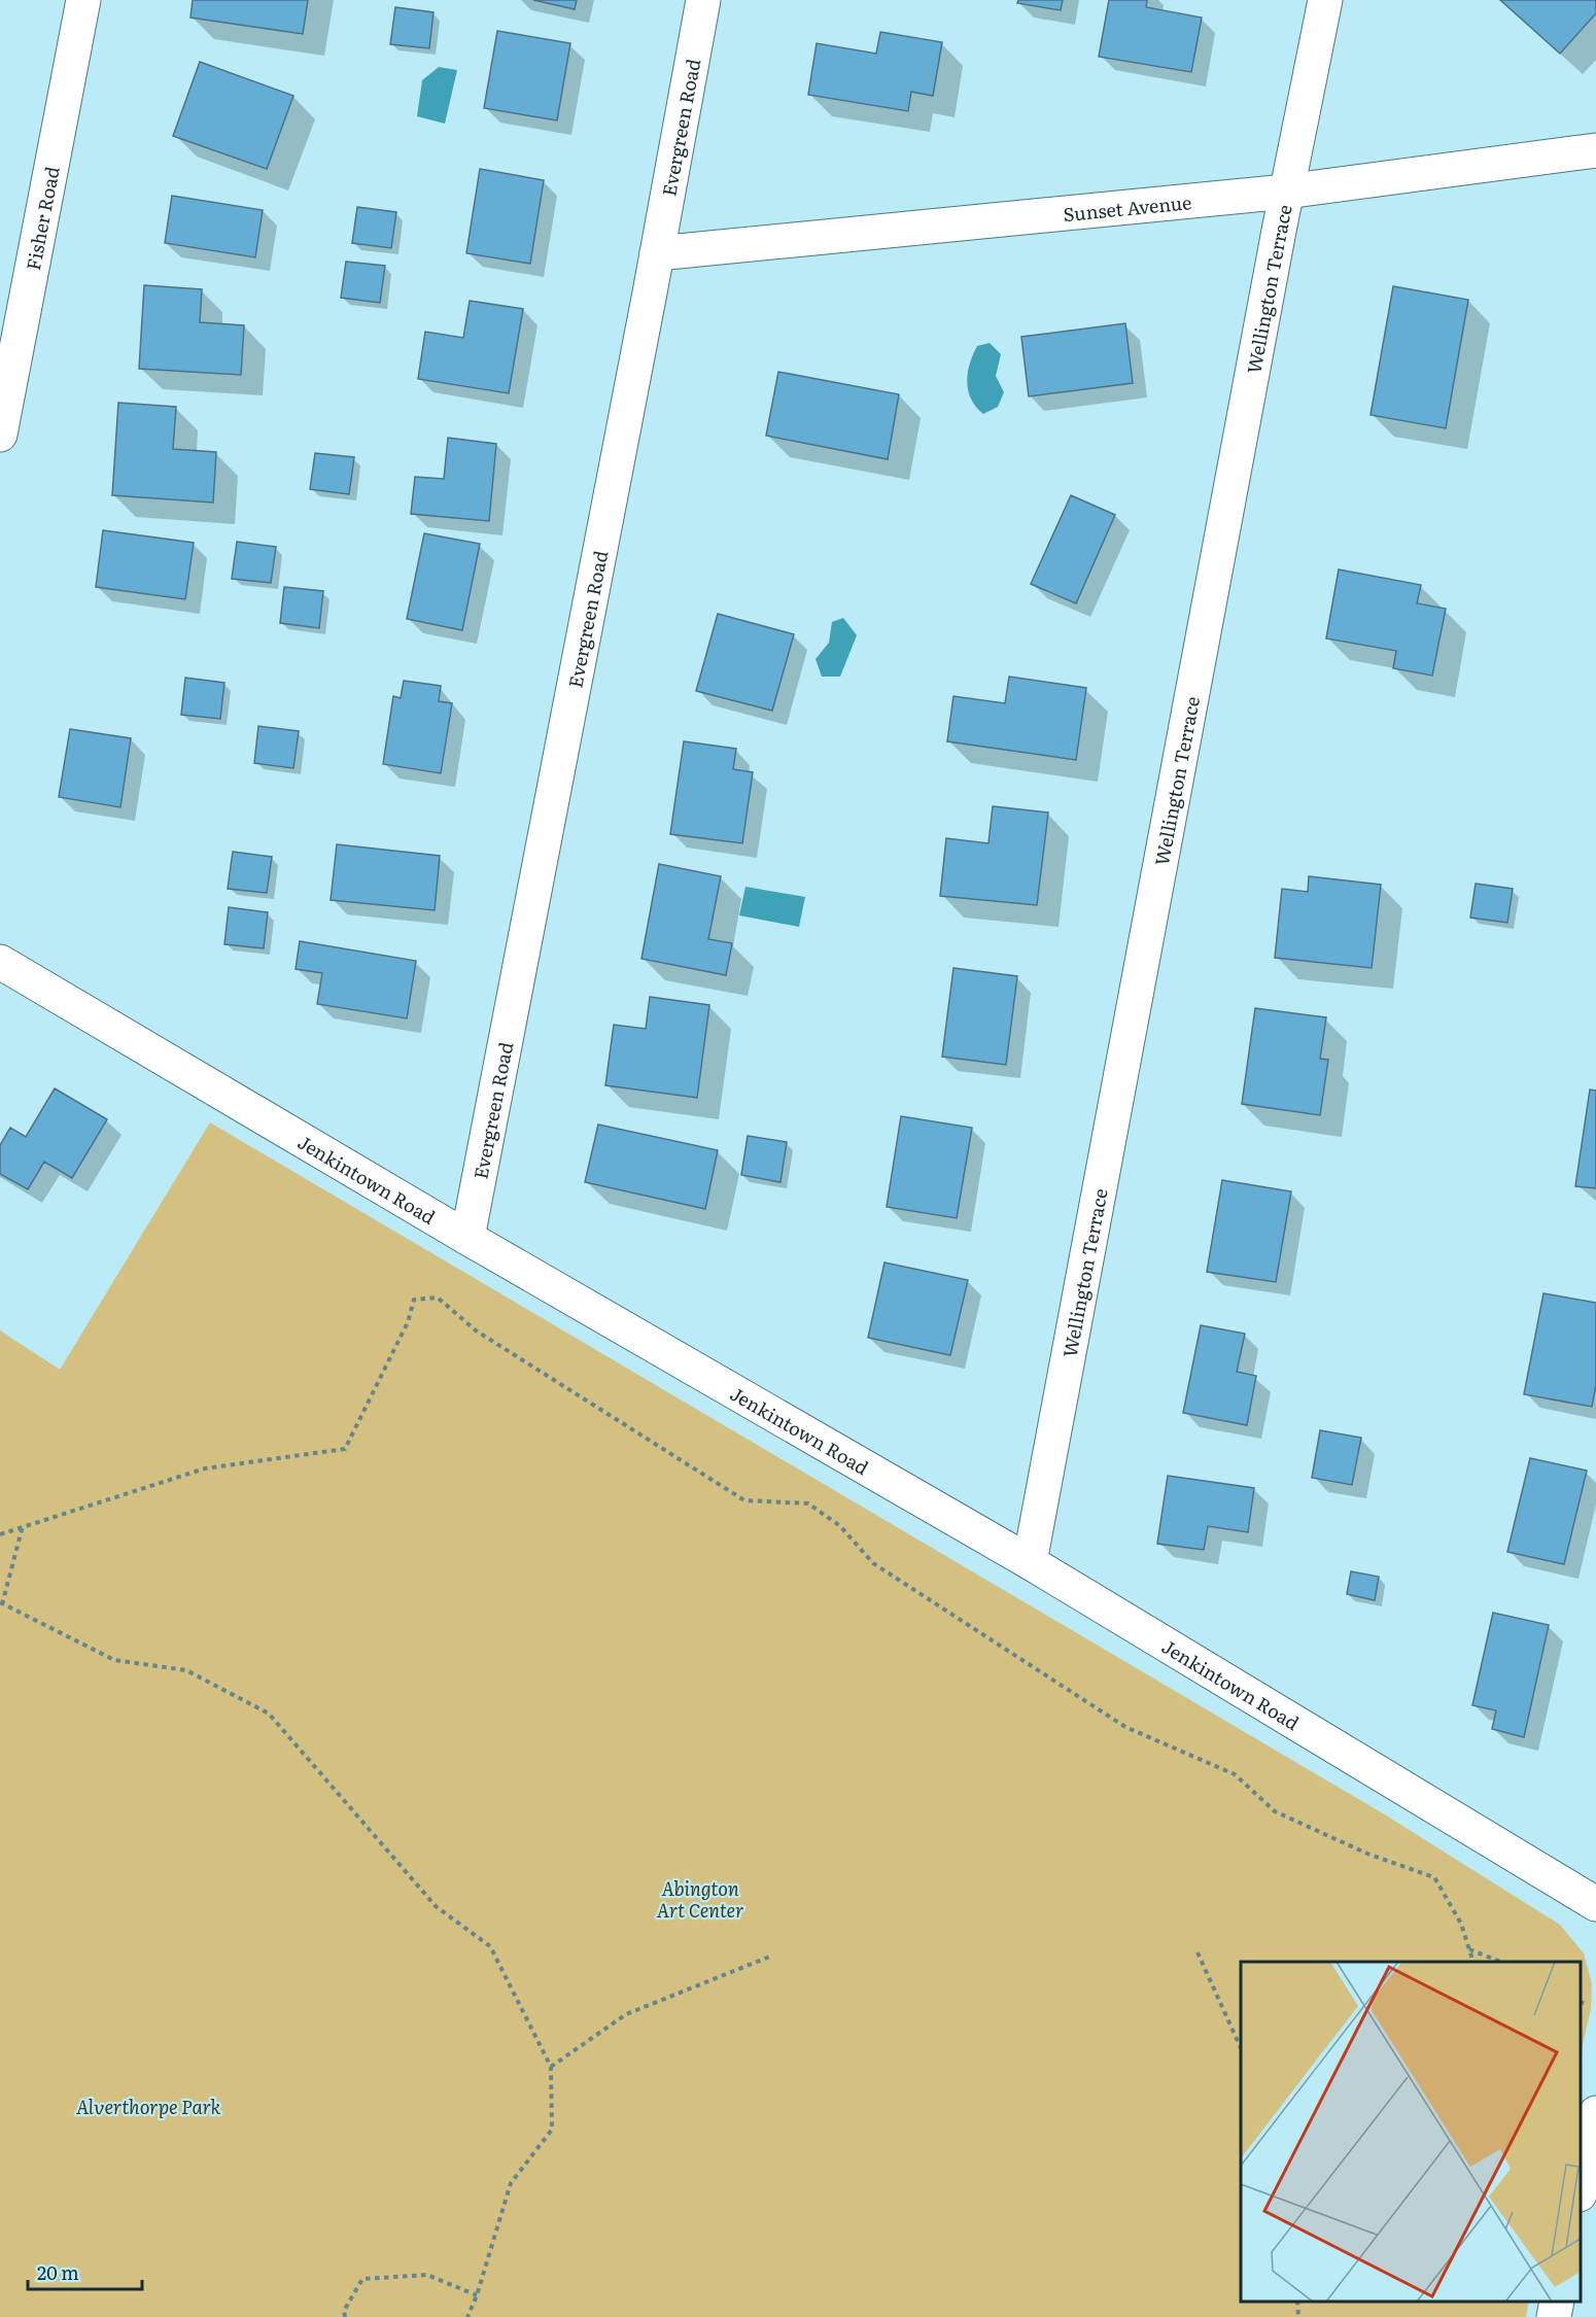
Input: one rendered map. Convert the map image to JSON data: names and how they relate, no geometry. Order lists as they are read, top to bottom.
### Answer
{
  "streets": {
    "street": [
      "Evergreen Road",
      "Sunset Avenue",
      "Fisher Road",
      "Wellington Terrace",
      "Jenkintown Road"
    ]
  },
  "crossings": [
    ["Evergreen Road", "Sunset Avenue"],
    ["Evergreen Road", "Jenkintown Road"],
    ["Sunset Avenue", "Wellington Terrace"],
    ["Wellington Terrace", "Jenkintown Road"]
  ],
  "parks": ["Abington Art Center", "Alverthorpe Park"],
  "scale_bar": "20 m"
}
